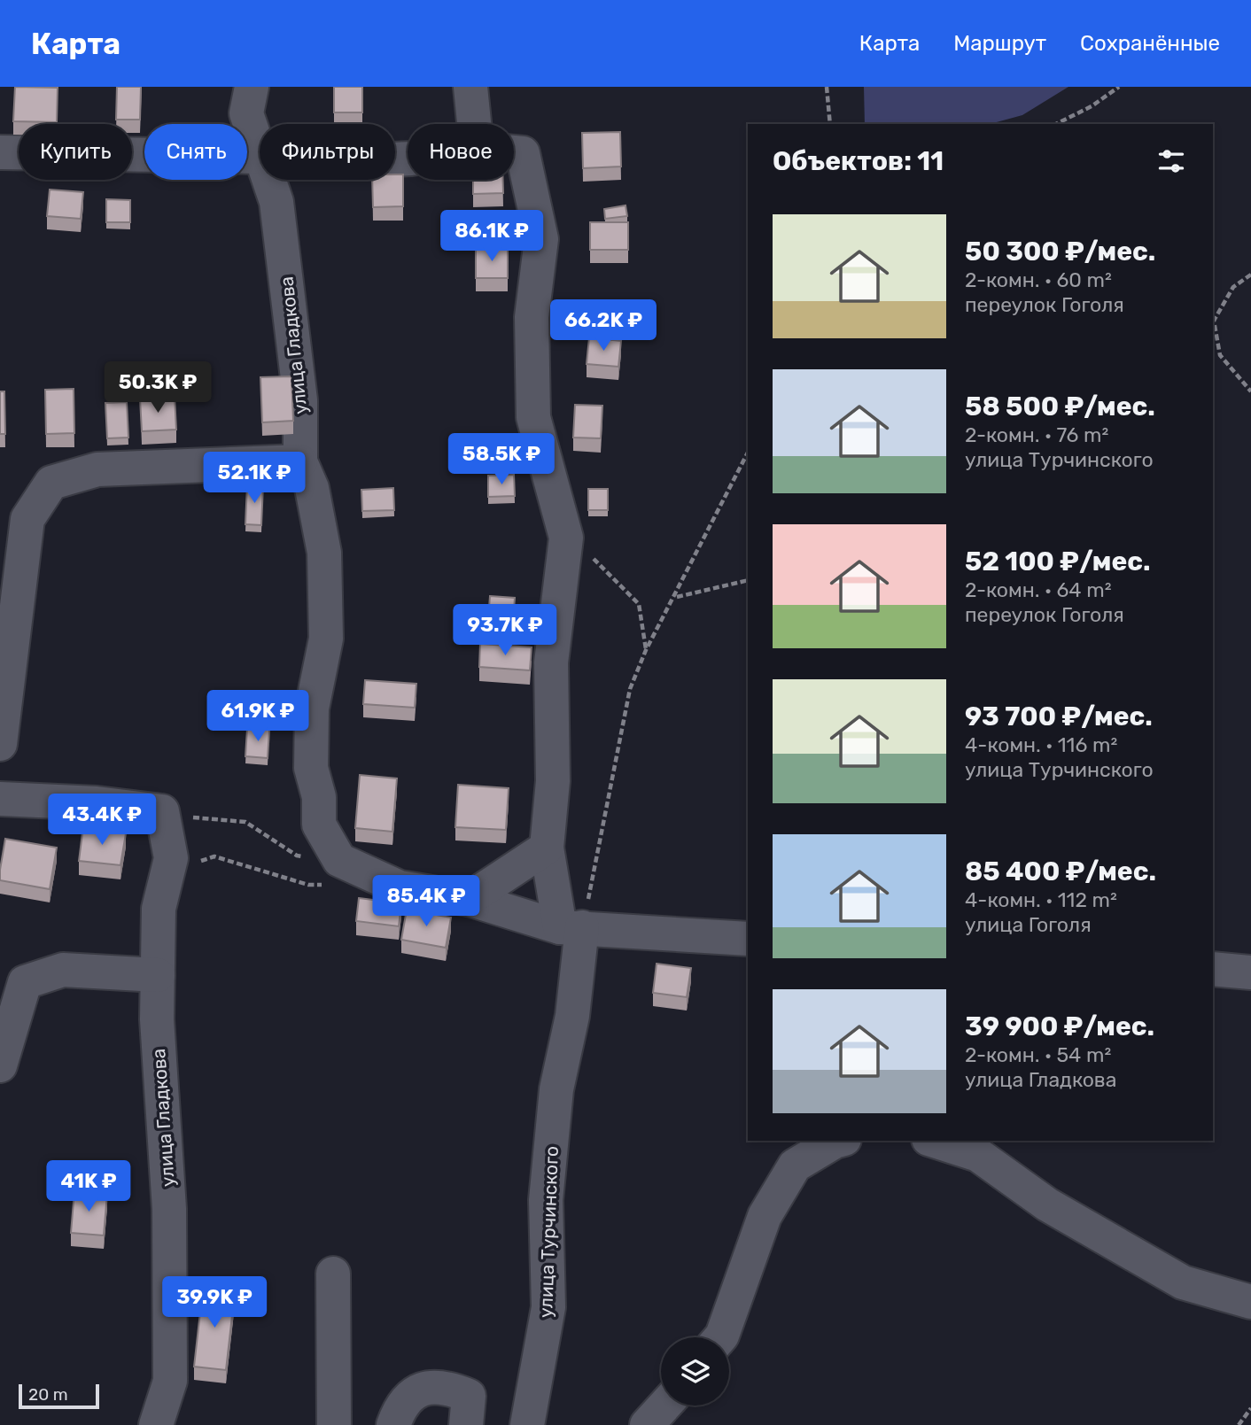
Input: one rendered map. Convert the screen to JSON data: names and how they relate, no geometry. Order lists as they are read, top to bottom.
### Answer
{
  "streets": {
    "street": ["улица Гладкова", "улица Турчинского"]
  },
  "scale_bar": "20 m",
  "page": {
    "header": "Карта",
    "nav": ["Карта", "Маршрут", "Сохранённые"],
    "chip": [
      "Купить",
      "Снять",
      "Фильтры",
      "Новое"
    ],
    "heading": "Объектов: 11",
    "list": [
      {
        "name": "50 300 ₽/мес.",
        "note": "2-комн. · 60 m² · переулок Гоголя"
      },
      {
        "name": "58 500 ₽/мес.",
        "note": "2-комн. · 76 m² · улица Турчинского"
      },
      {
        "name": "52 100 ₽/мес.",
        "note": "2-комн. · 64 m² · переулок Гоголя"
      },
      {
        "name": "93 700 ₽/мес.",
        "note": "4-комн. · 116 m² · улица Турчинского"
      },
      {
        "name": "85 400 ₽/мес.",
        "note": "4-комн. · 112 m² · улица Гоголя"
      },
      {
        "name": "39 900 ₽/мес.",
        "note": "2-комн. · 54 m² · улица Гладкова"
      }
    ],
    "price": [
      "86.1K ₽",
      "66.2K ₽",
      "50.3K ₽",
      "58.5K ₽",
      "52.1K ₽",
      "93.7K ₽",
      "61.9K ₽",
      "43.4K ₽",
      "85.4K ₽",
      "41K ₽",
      "39.9K ₽"
    ],
    "scale": "20 m"
  }
}
